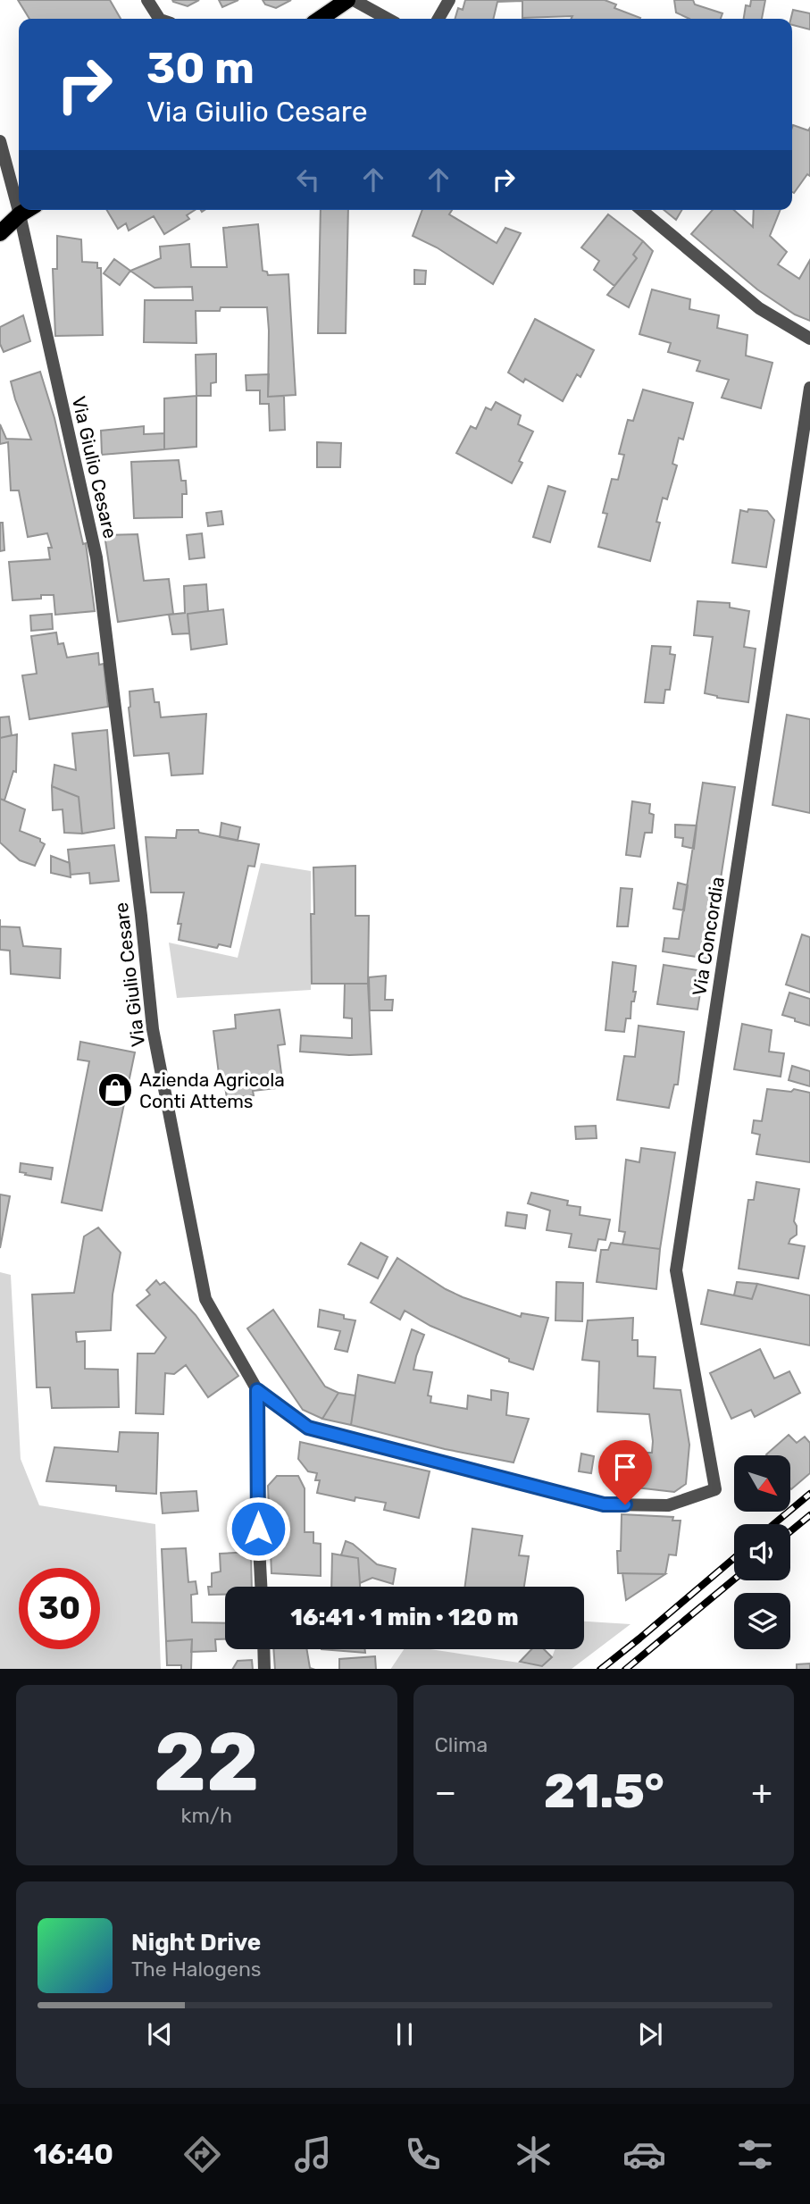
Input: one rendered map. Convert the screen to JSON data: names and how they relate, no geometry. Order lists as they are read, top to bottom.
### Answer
{
  "streets": {
    "street": ["Via Giulio Cesare", "Via Concordia"]
  },
  "crossings": [
    ["Via Giulio Cesare", "Via Concordia"]
  ],
  "places": {
    "shop": ["Azienda Agricola Conti Attems"]
  },
  "north": "bottom right",
  "page": {
    "turn": ["30 m", "Via Giulio Cesare"],
    "limit": "30",
    "trip": "16:41 · 1 min · 120 m",
    "tile": [
      ["22", "km/h"],
      "Clima"
    ],
    "heat": ["−", "21.5°", "+"],
    "song": ["Night Drive", "The Halogens"],
    "tabs": "16:40"
  }
}
